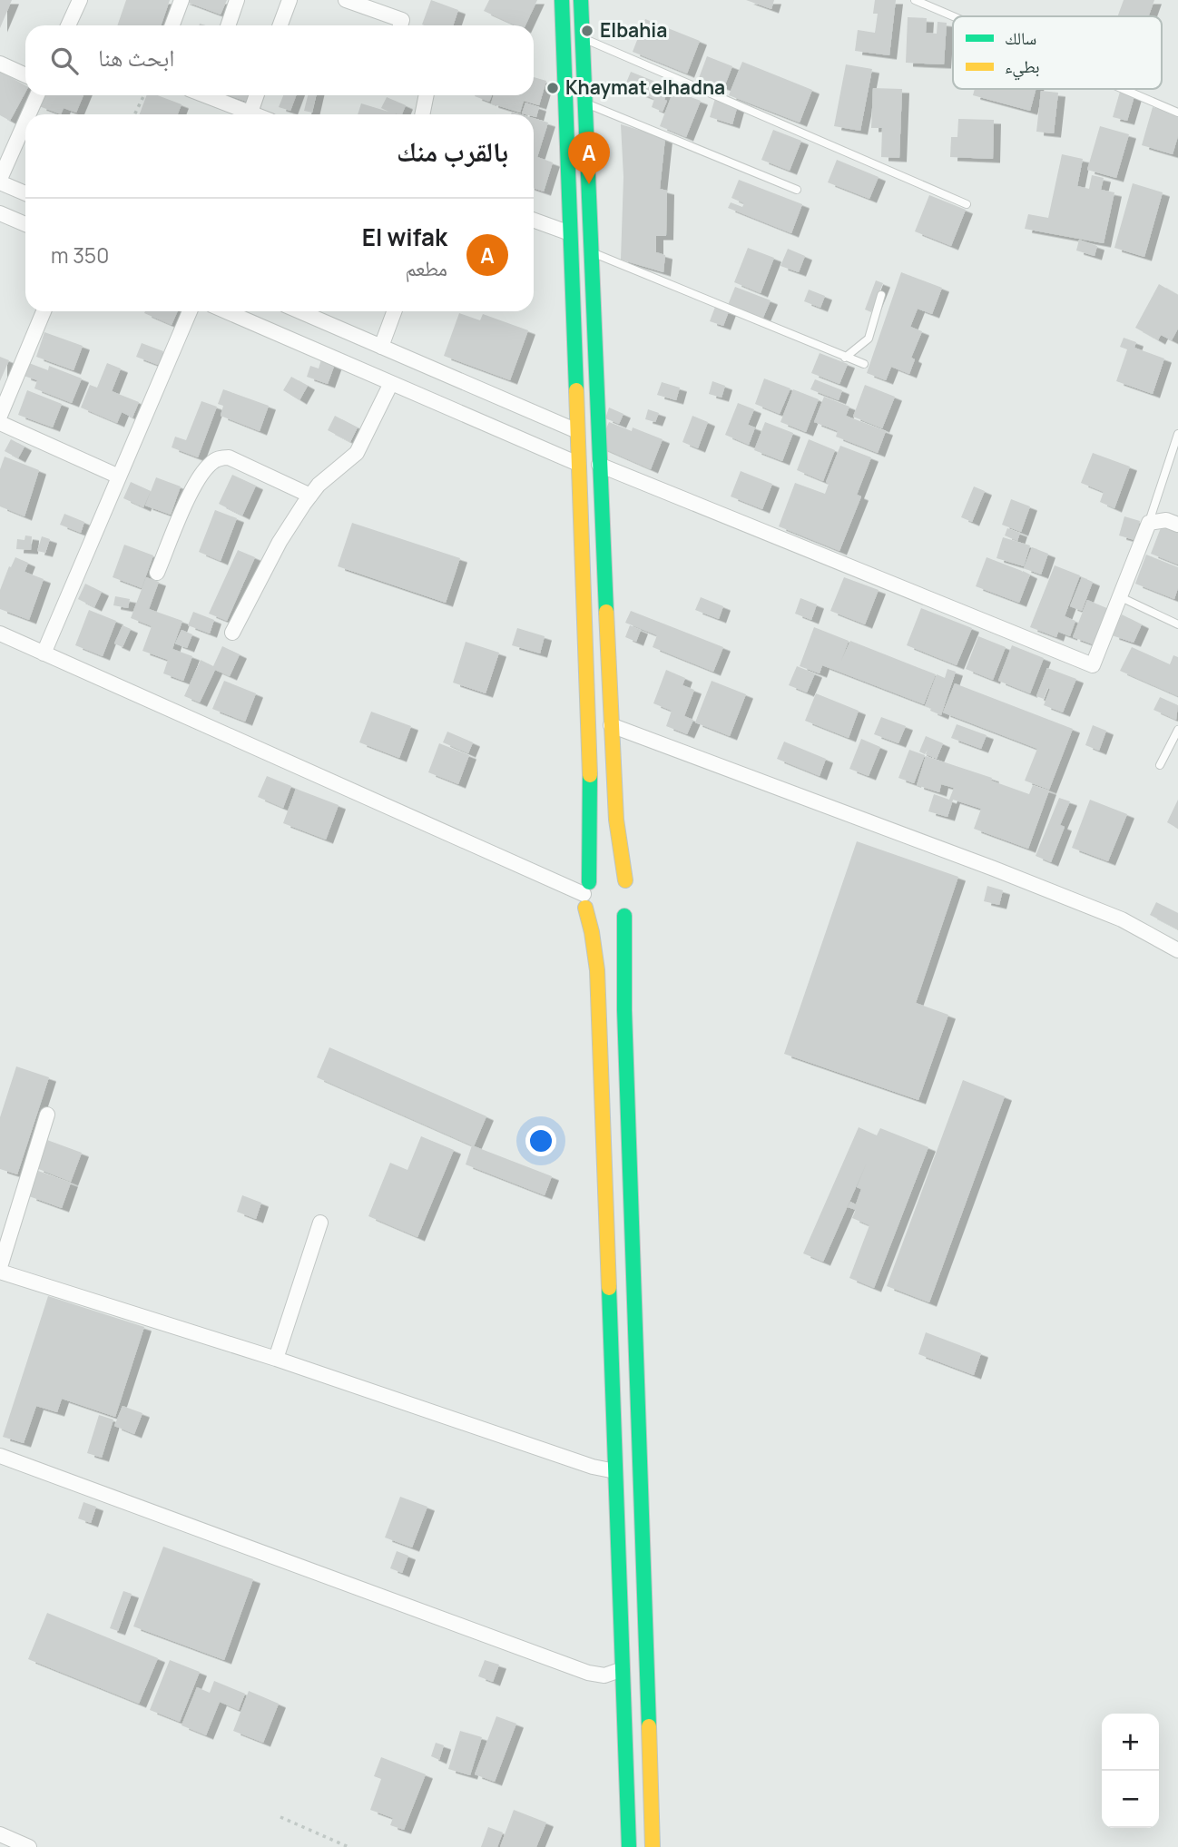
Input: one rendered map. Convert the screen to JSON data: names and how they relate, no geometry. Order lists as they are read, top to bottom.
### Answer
{
  "places": ["Elbahia", "Khaymat elhadna"],
  "legend": ["سالك", "بطيء"],
  "page": {
    "search": "ابحث هنا",
    "heading": "بالقرب منك",
    "pins": "A",
    "list": [
      {
        "mark": "A",
        "name": "El wifak",
        "note": "مطعم",
        "value": "350 m"
      }
    ],
    "map_buttons": ["+", "−"]
  }
}
